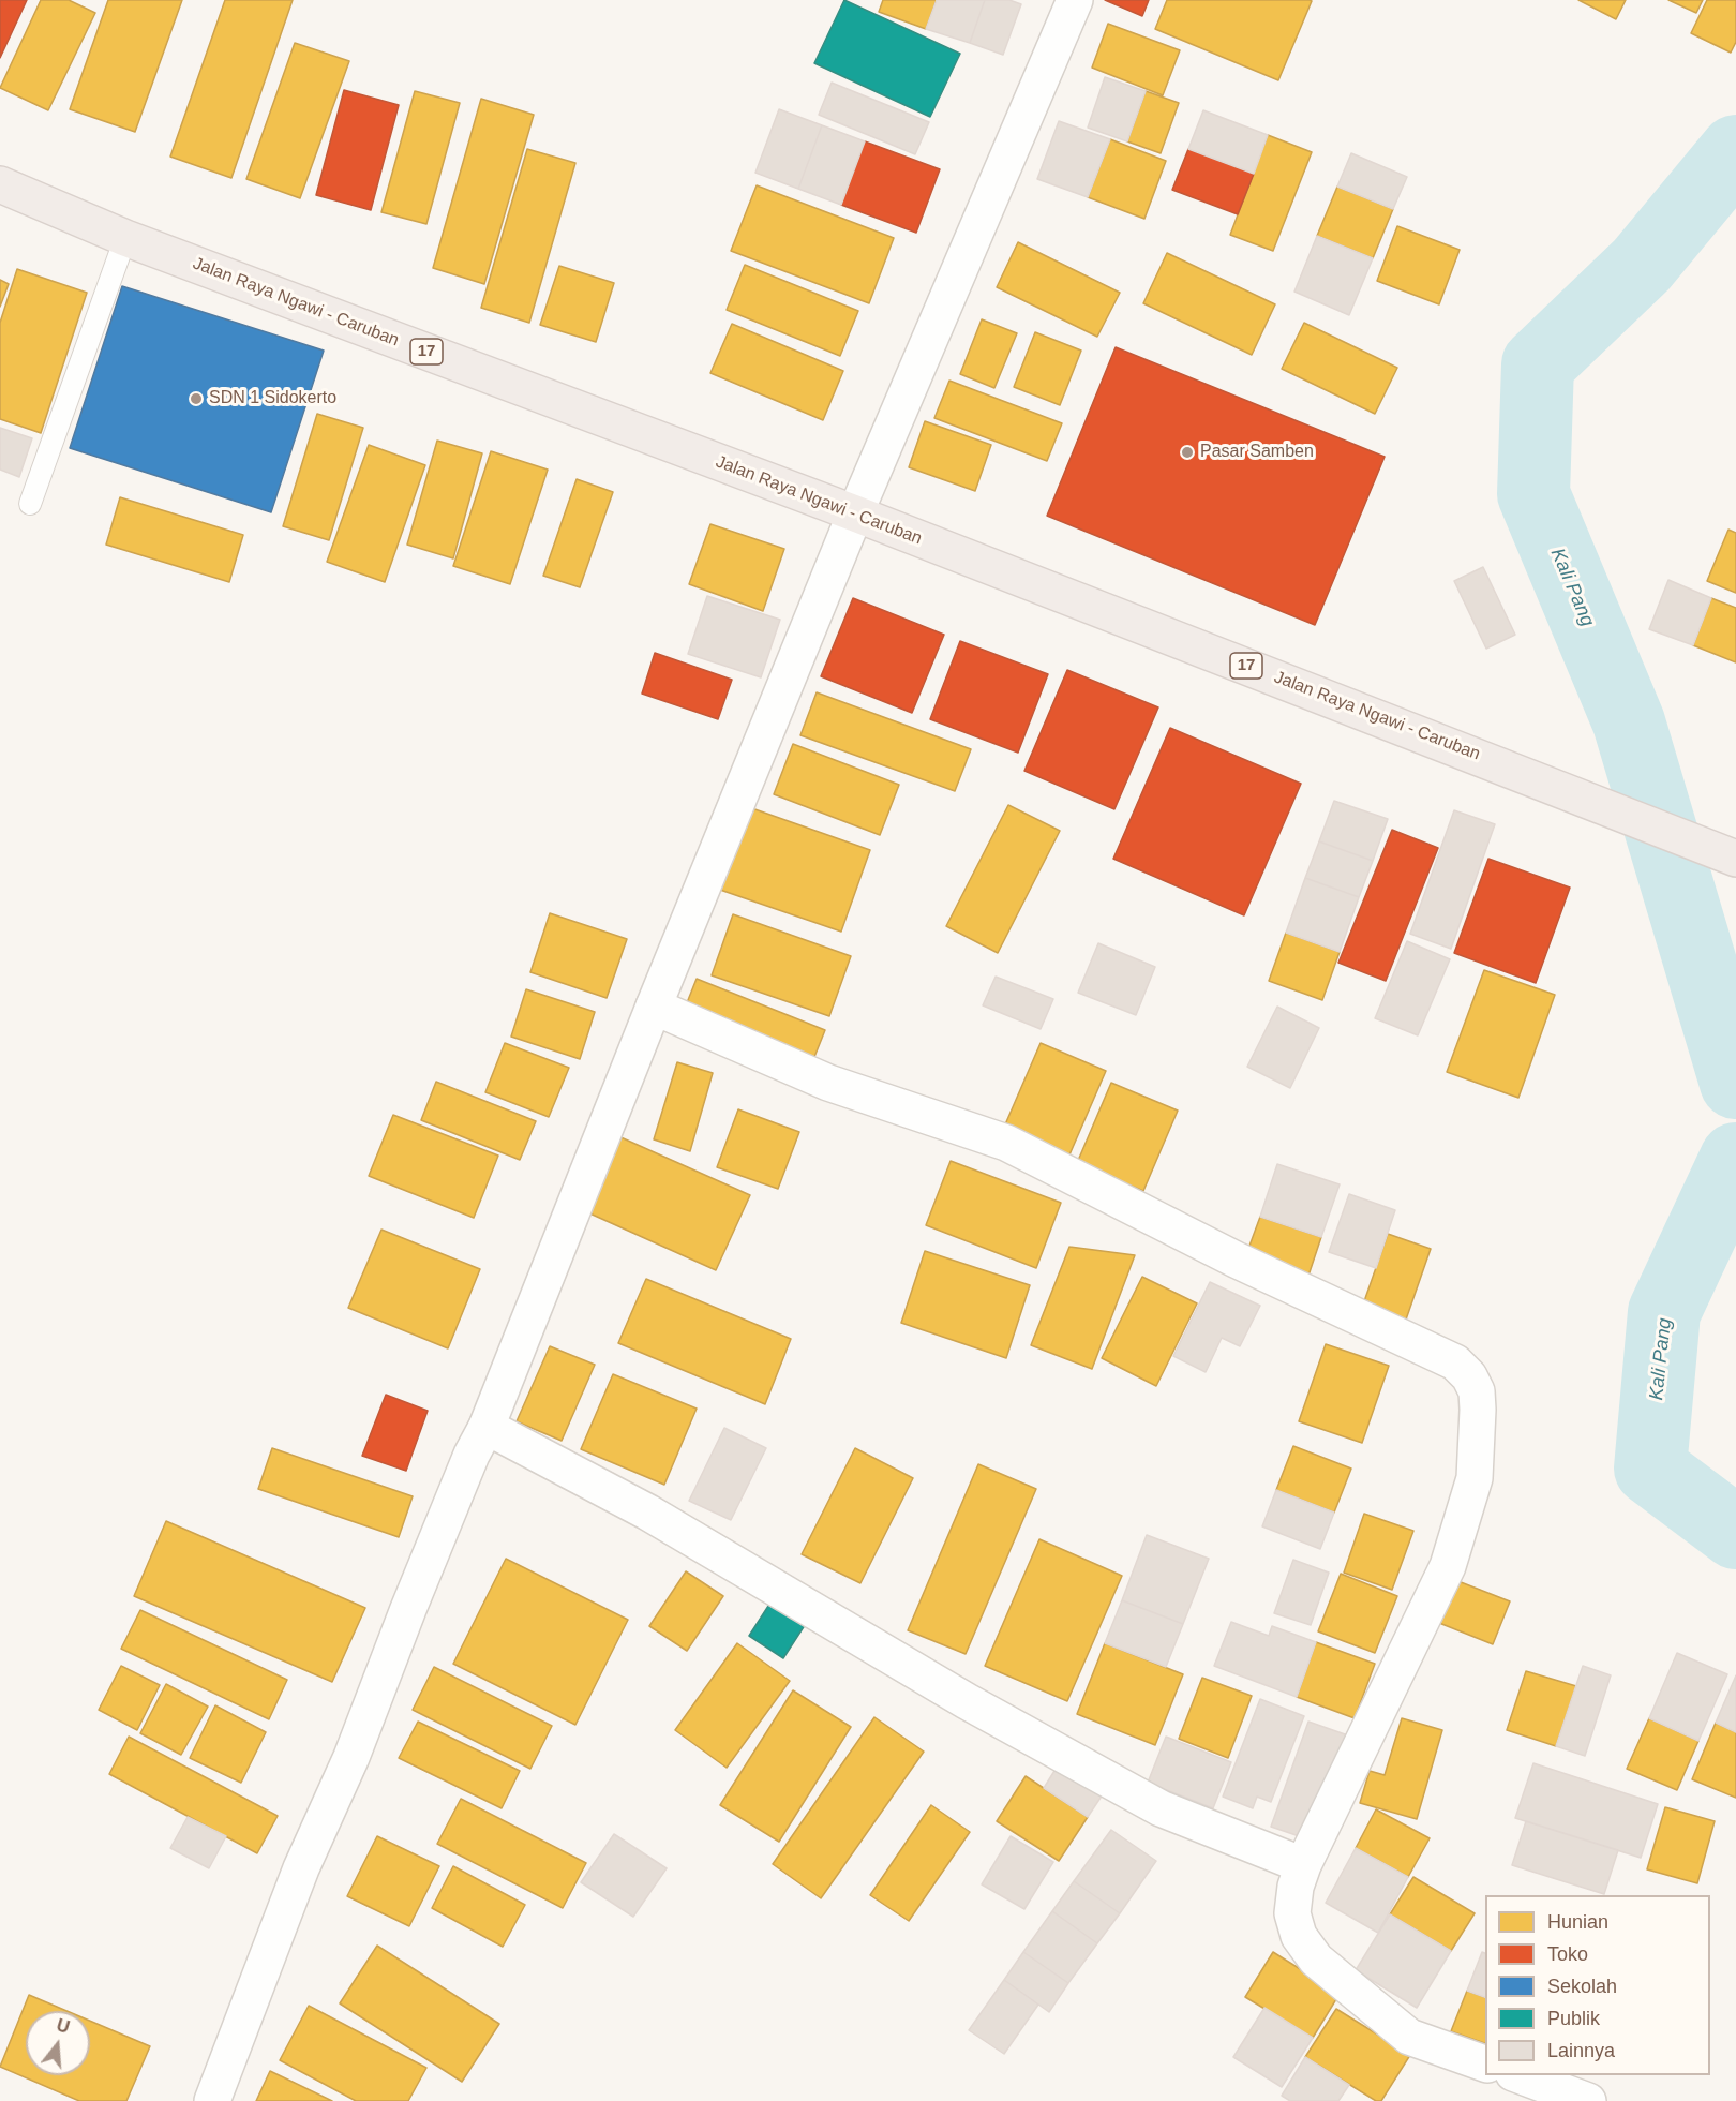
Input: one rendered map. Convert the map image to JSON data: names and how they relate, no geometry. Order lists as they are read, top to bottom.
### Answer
{
  "streets": {
    "highway": ["Jalan Raya Ngawi - Caruban", "17"]
  },
  "water": ["Kali Pang"],
  "places": ["SDN 1 Sidokerto", "Pasar Samben"],
  "legend": [
    "Hunian",
    "Toko",
    "Sekolah",
    "Publik",
    "Lainnya"
  ],
  "north": "top"
}
